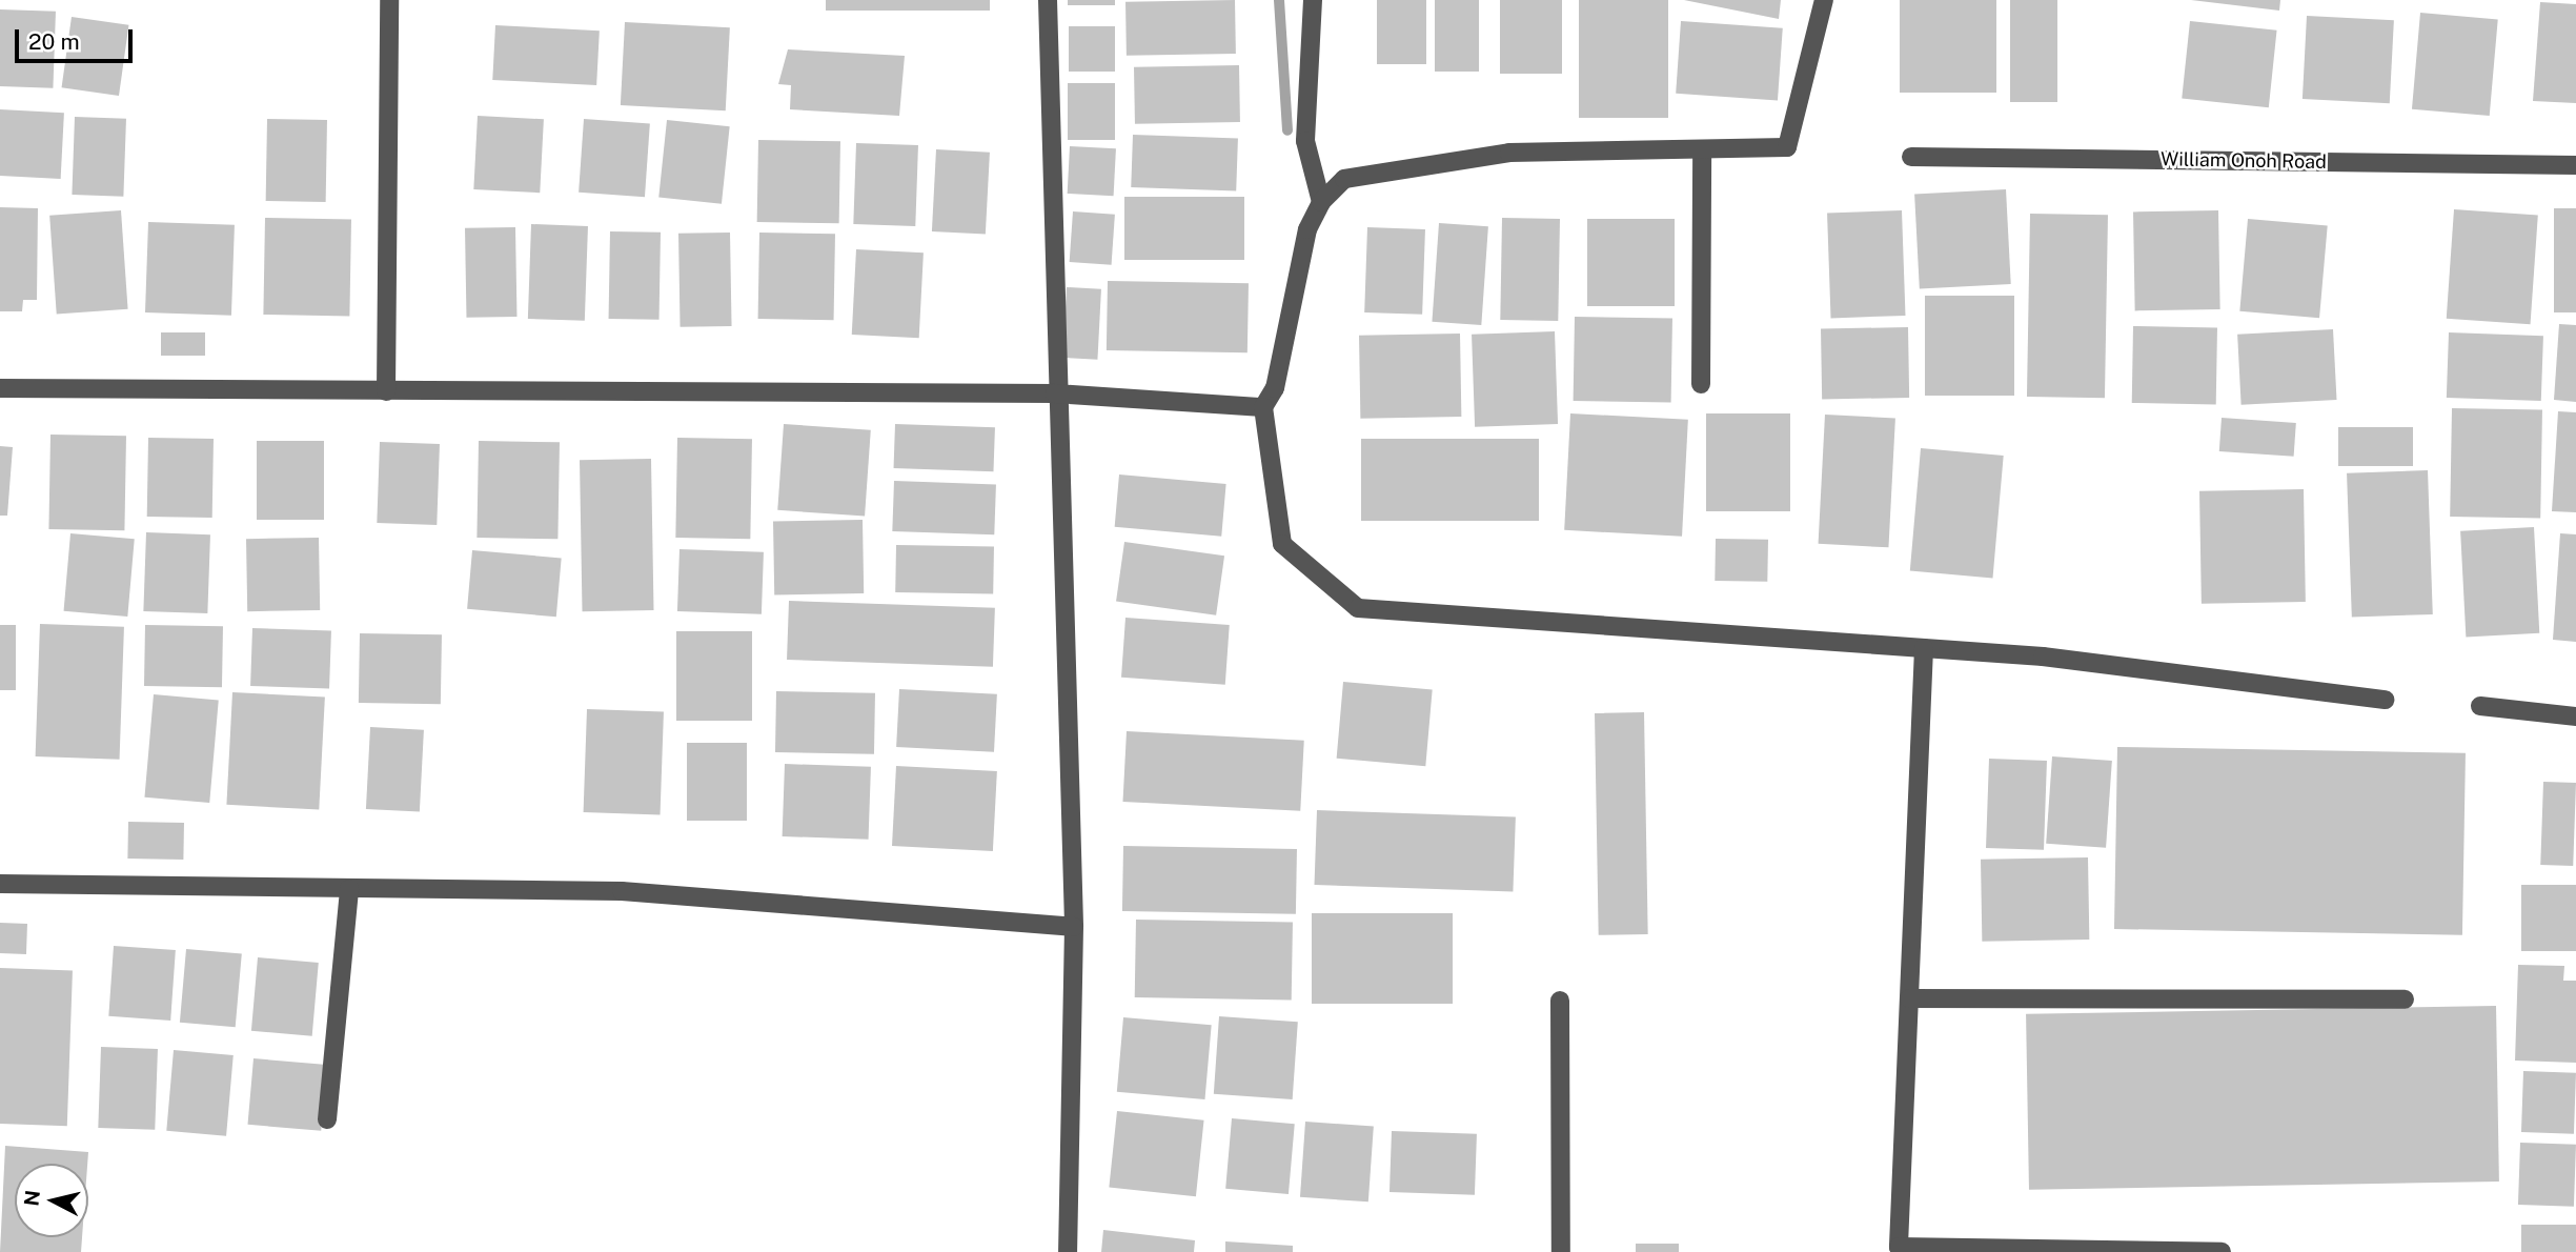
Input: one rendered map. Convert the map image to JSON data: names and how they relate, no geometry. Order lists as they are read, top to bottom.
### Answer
{
  "streets": {
    "street": ["William Onoh Road"]
  },
  "scale_bar": "20 m",
  "north": "left"
}
